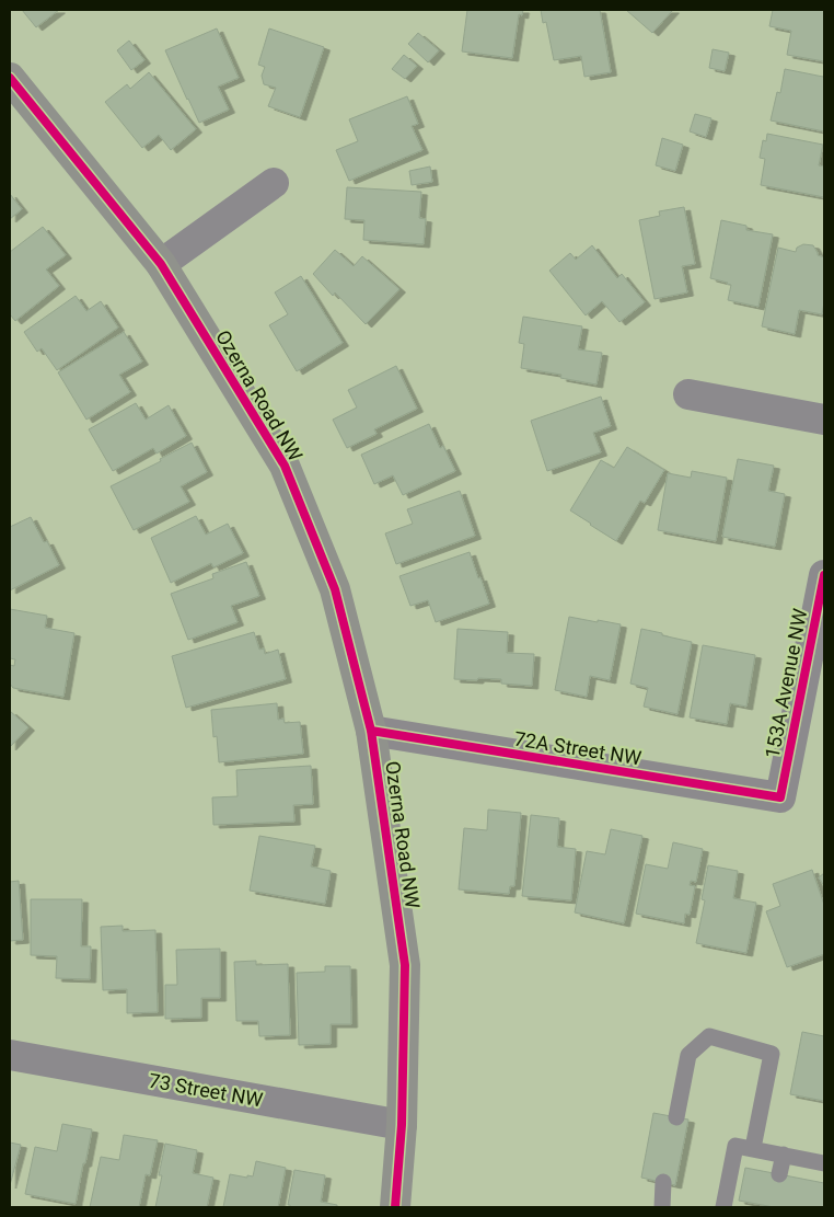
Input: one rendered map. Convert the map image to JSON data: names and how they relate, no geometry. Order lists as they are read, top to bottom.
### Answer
{
  "streets": {
    "street": [
      "Ozerna Road NW",
      "153A Avenue NW",
      "72A Street NW",
      "73 Street NW"
    ]
  },
  "crossings": [
    ["Ozerna Road NW", "72A Street NW"],
    ["Ozerna Road NW", "73 Street NW"],
    ["153A Avenue NW", "72A Street NW"]
  ]
}
